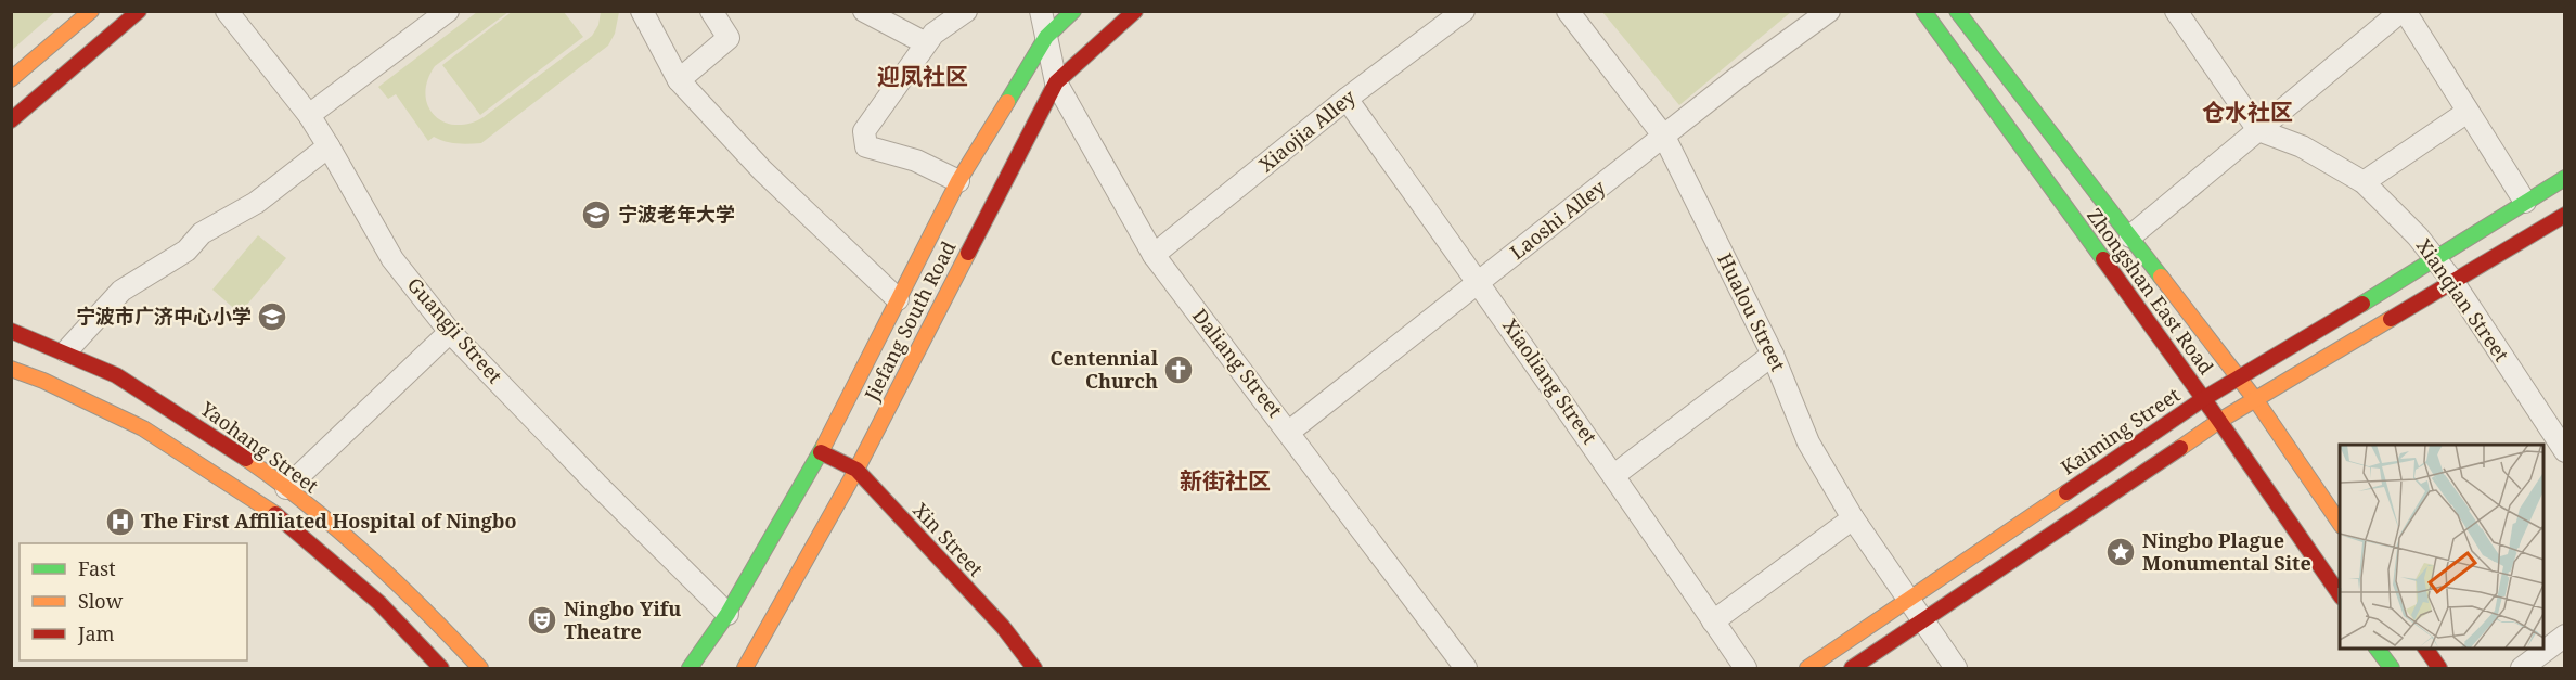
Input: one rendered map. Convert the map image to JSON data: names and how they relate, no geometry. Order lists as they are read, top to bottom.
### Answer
{
  "streets": {
    "main road": [
      "Zhongshan East Road",
      "Jiefang South Road",
      "Kaiming Street",
      "Yaohang Street",
      "Xin Street"
    ],
    "street": [
      "Xiaojia Alley",
      "Laoshi Alley",
      "Xianqian Street",
      "Hualou Street",
      "Guangji Street",
      "Daliang Street",
      "Xiaoliang Street"
    ]
  },
  "crossings": [
    ["Xiaojia Alley", "Daliang Street"],
    ["Xiaojia Alley", "Xiaoliang Street"],
    ["Laoshi Alley", "Hualou Street"],
    ["Laoshi Alley", "Daliang Street"],
    ["Laoshi Alley", "Xiaoliang Street"],
    ["Zhongshan East Road", "Kaiming Street"],
    ["Xianqian Street", "Kaiming Street"],
    ["Hualou Street", "Kaiming Street"],
    ["Jiefang South Road", "Guangji Street"],
    ["Jiefang South Road", "Daliang Street"],
    ["Jiefang South Road", "Xin Street"]
  ],
  "districts": ["迎凤社区", "仓水社区", "新街社区"],
  "places": {
    "school or university": ["宁波老年大学", "宁波市广济中心小学"],
    "church": ["Centennial Church"],
    "hospital": ["The First Affiliated Hospital of Ningbo"],
    "place": ["Ningbo Plague Monumental Site"],
    "theatre": ["Ningbo Yifu Theatre"]
  },
  "legend": ["Fast", "Slow", "Jam"]
}
